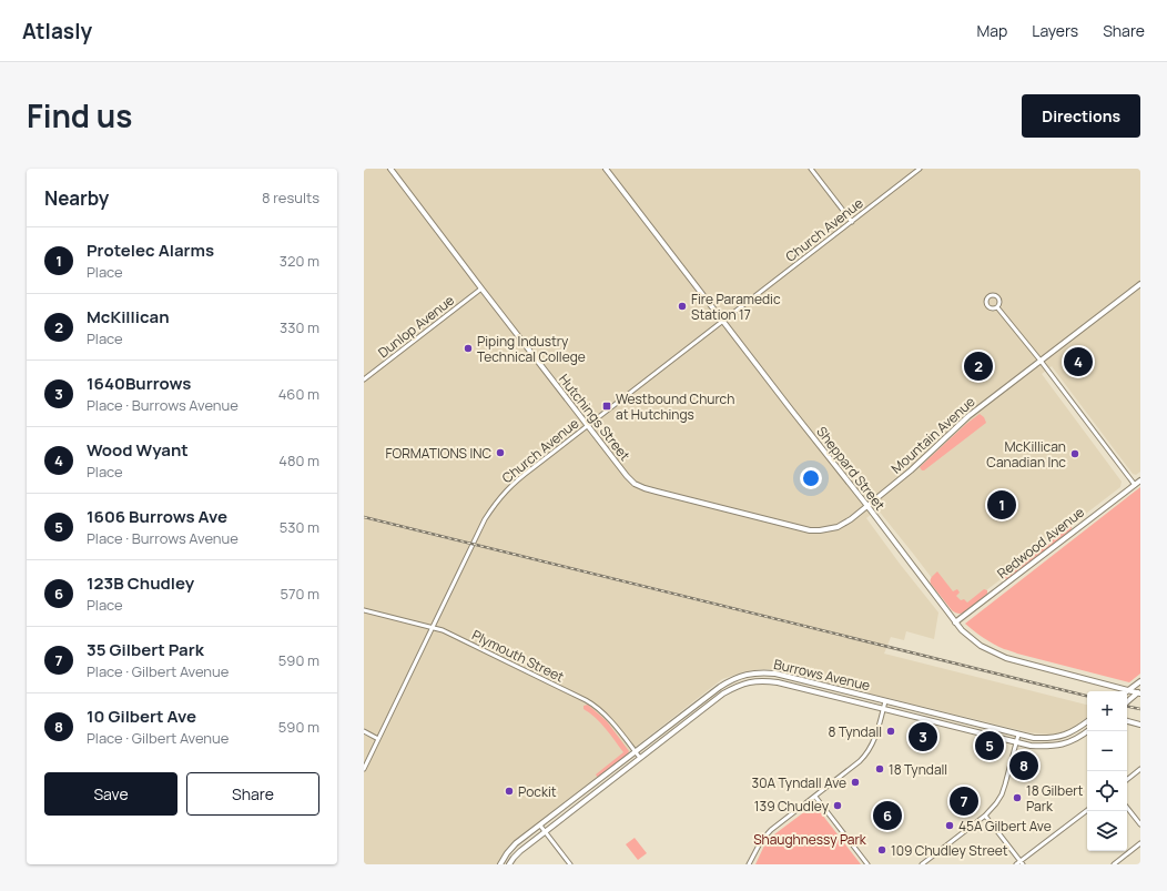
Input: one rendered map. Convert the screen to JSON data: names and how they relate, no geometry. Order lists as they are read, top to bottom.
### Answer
{
  "streets": {
    "street": [
      "Church Avenue",
      "Dunlop Avenue",
      "Hutchings Street",
      "Mountain Avenue",
      "Sheppard Street",
      "Redwood Avenue",
      "Plymouth Street",
      "Burrows Avenue"
    ]
  },
  "crossings": [
    ["Church Avenue", "Hutchings Street"],
    ["Church Avenue", "Sheppard Street"],
    ["Church Avenue", "Plymouth Street"],
    ["Dunlop Avenue", "Hutchings Street"],
    ["Hutchings Street", "Mountain Avenue"],
    ["Hutchings Street", "Sheppard Street"],
    ["Mountain Avenue", "Sheppard Street"],
    ["Sheppard Street", "Redwood Avenue"],
    ["Plymouth Street", "Burrows Avenue"]
  ],
  "parks": ["Shaughnessy Park"],
  "places": {
    "other": [
      "Fire Paramedic Station 17",
      "Piping Industry Technical College",
      "FORMATIONS INC",
      "McKillican Canadian Inc",
      "8 Tyndall",
      "18 Tyndall",
      "30A Tyndall Ave",
      "Pockit",
      "18 Gilbert Park",
      "139 Chudley",
      "45A Gilbert Ave",
      "109 Chudley Street"
    ],
    "transit": ["Westbound Church at Hutchings"]
  },
  "page": {
    "header": "Atlasly",
    "nav": ["Map", "Layers", "Share"],
    "title": "Find us",
    "buttons": [
      "Directions",
      ["Save", "Share"]
    ],
    "heading": ["Nearby", "8 results"],
    "list": [
      {
        "mark": "1",
        "name": "Protelec Alarms",
        "note": "Place",
        "value": "320 m"
      },
      {
        "mark": "2",
        "name": "McKillican",
        "note": "Place",
        "value": "330 m"
      },
      {
        "mark": "3",
        "name": "1640Burrows",
        "note": "Place · Burrows Avenue",
        "value": "460 m"
      },
      {
        "mark": "4",
        "name": "Wood Wyant",
        "note": "Place",
        "value": "480 m"
      },
      {
        "mark": "5",
        "name": "1606 Burrows Ave",
        "note": "Place · Burrows Avenue",
        "value": "530 m"
      },
      {
        "mark": "6",
        "name": "123B Chudley",
        "note": "Place",
        "value": "570 m"
      },
      {
        "mark": "7",
        "name": "35 Gilbert Park",
        "note": "Place · Gilbert Avenue",
        "value": "590 m"
      },
      {
        "mark": "8",
        "name": "10 Gilbert Ave",
        "note": "Place · Gilbert Avenue",
        "value": "590 m"
      }
    ],
    "pins": [
      "4",
      "2",
      "1",
      "3",
      "5",
      "8",
      "7",
      "6"
    ],
    "map_buttons": ["+", "−"]
  }
}
